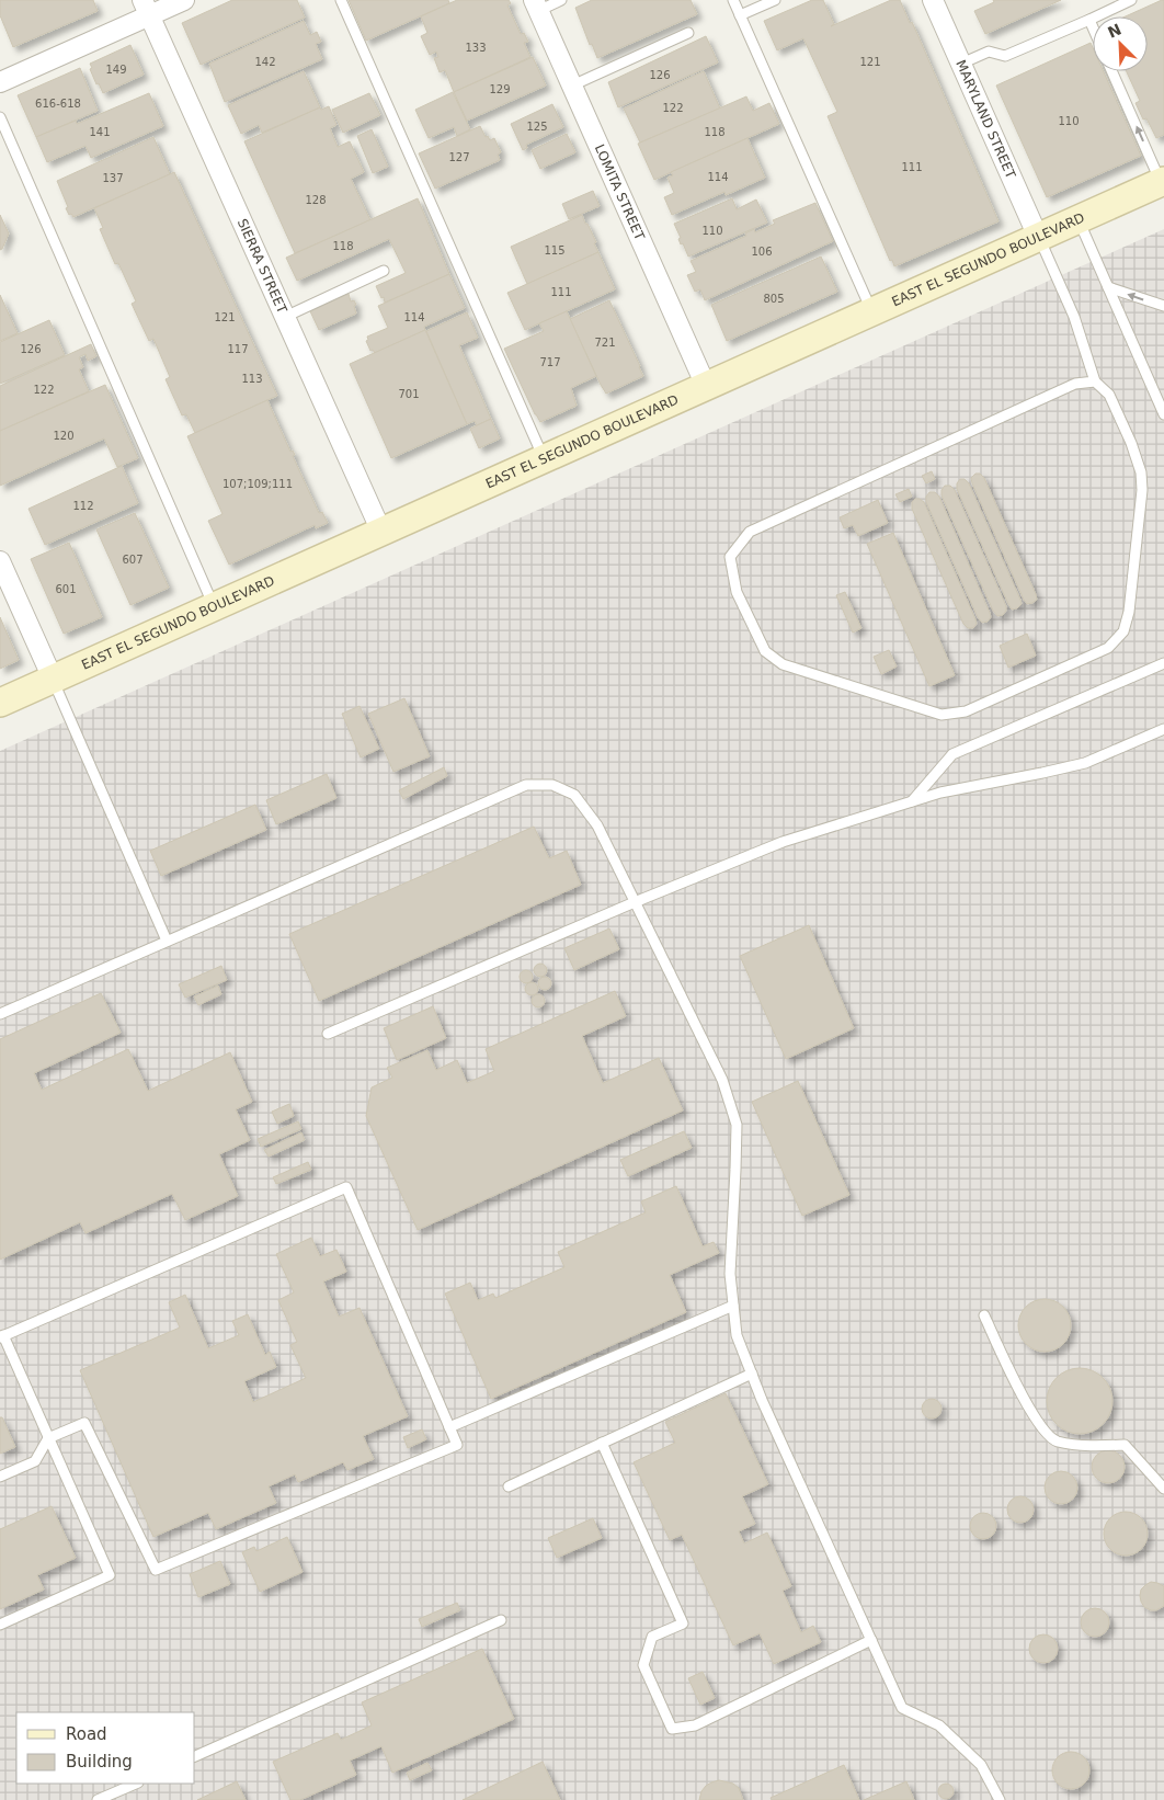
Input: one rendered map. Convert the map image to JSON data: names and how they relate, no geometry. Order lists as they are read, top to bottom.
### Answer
{
  "streets": {
    "main road": ["EAST EL SEGUNDO BOULEVARD"],
    "street": ["MARYLAND STREET", "LOMITA STREET", "SIERRA STREET"]
  },
  "crossings": [
    ["MARYLAND STREET", "EAST EL SEGUNDO BOULEVARD"],
    ["LOMITA STREET", "EAST EL SEGUNDO BOULEVARD"],
    ["EAST EL SEGUNDO BOULEVARD", "SIERRA STREET"]
  ],
  "house_numbers": [
    "133",
    "142",
    "121",
    "149",
    "126",
    "129",
    "616-618",
    "122",
    "110",
    "125",
    "141",
    "118",
    "127",
    "111",
    "114",
    "137",
    "128",
    "110",
    "118",
    "115",
    "106",
    "111",
    "805",
    "121",
    "114",
    "721",
    "126",
    "117",
    "717",
    "113",
    "122",
    "701",
    "120",
    "107;109;111",
    "112",
    "607",
    "601"
  ],
  "legend": ["Road", "Building"],
  "north": "top left"
}
